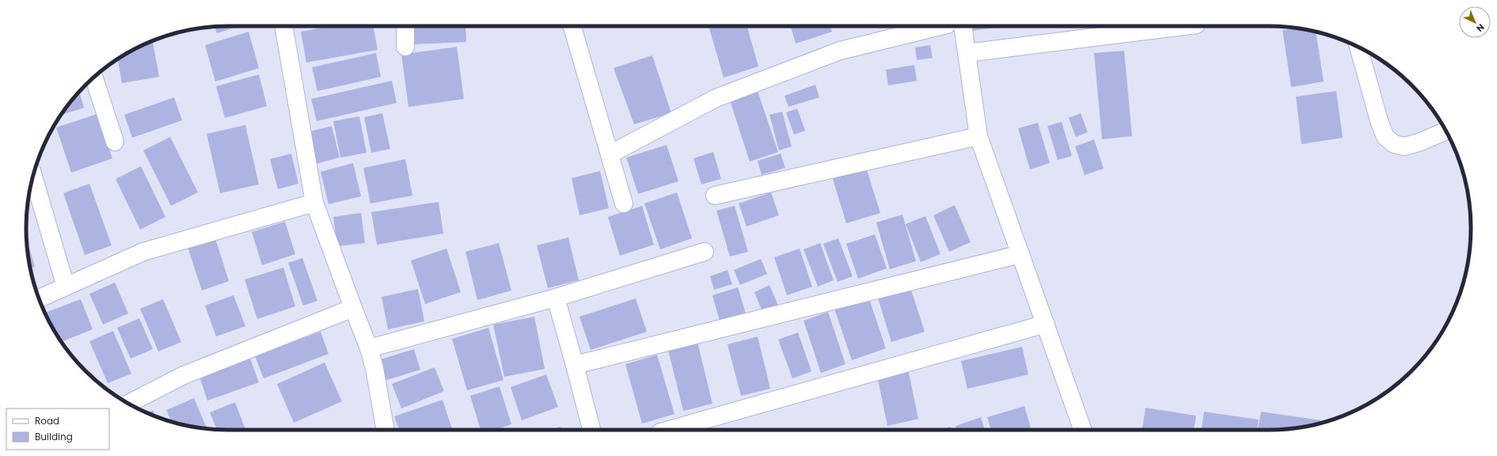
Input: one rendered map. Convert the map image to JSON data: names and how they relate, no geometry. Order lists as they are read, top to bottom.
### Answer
{
  "legend": ["Road", "Building"],
  "north": "bottom right"
}
